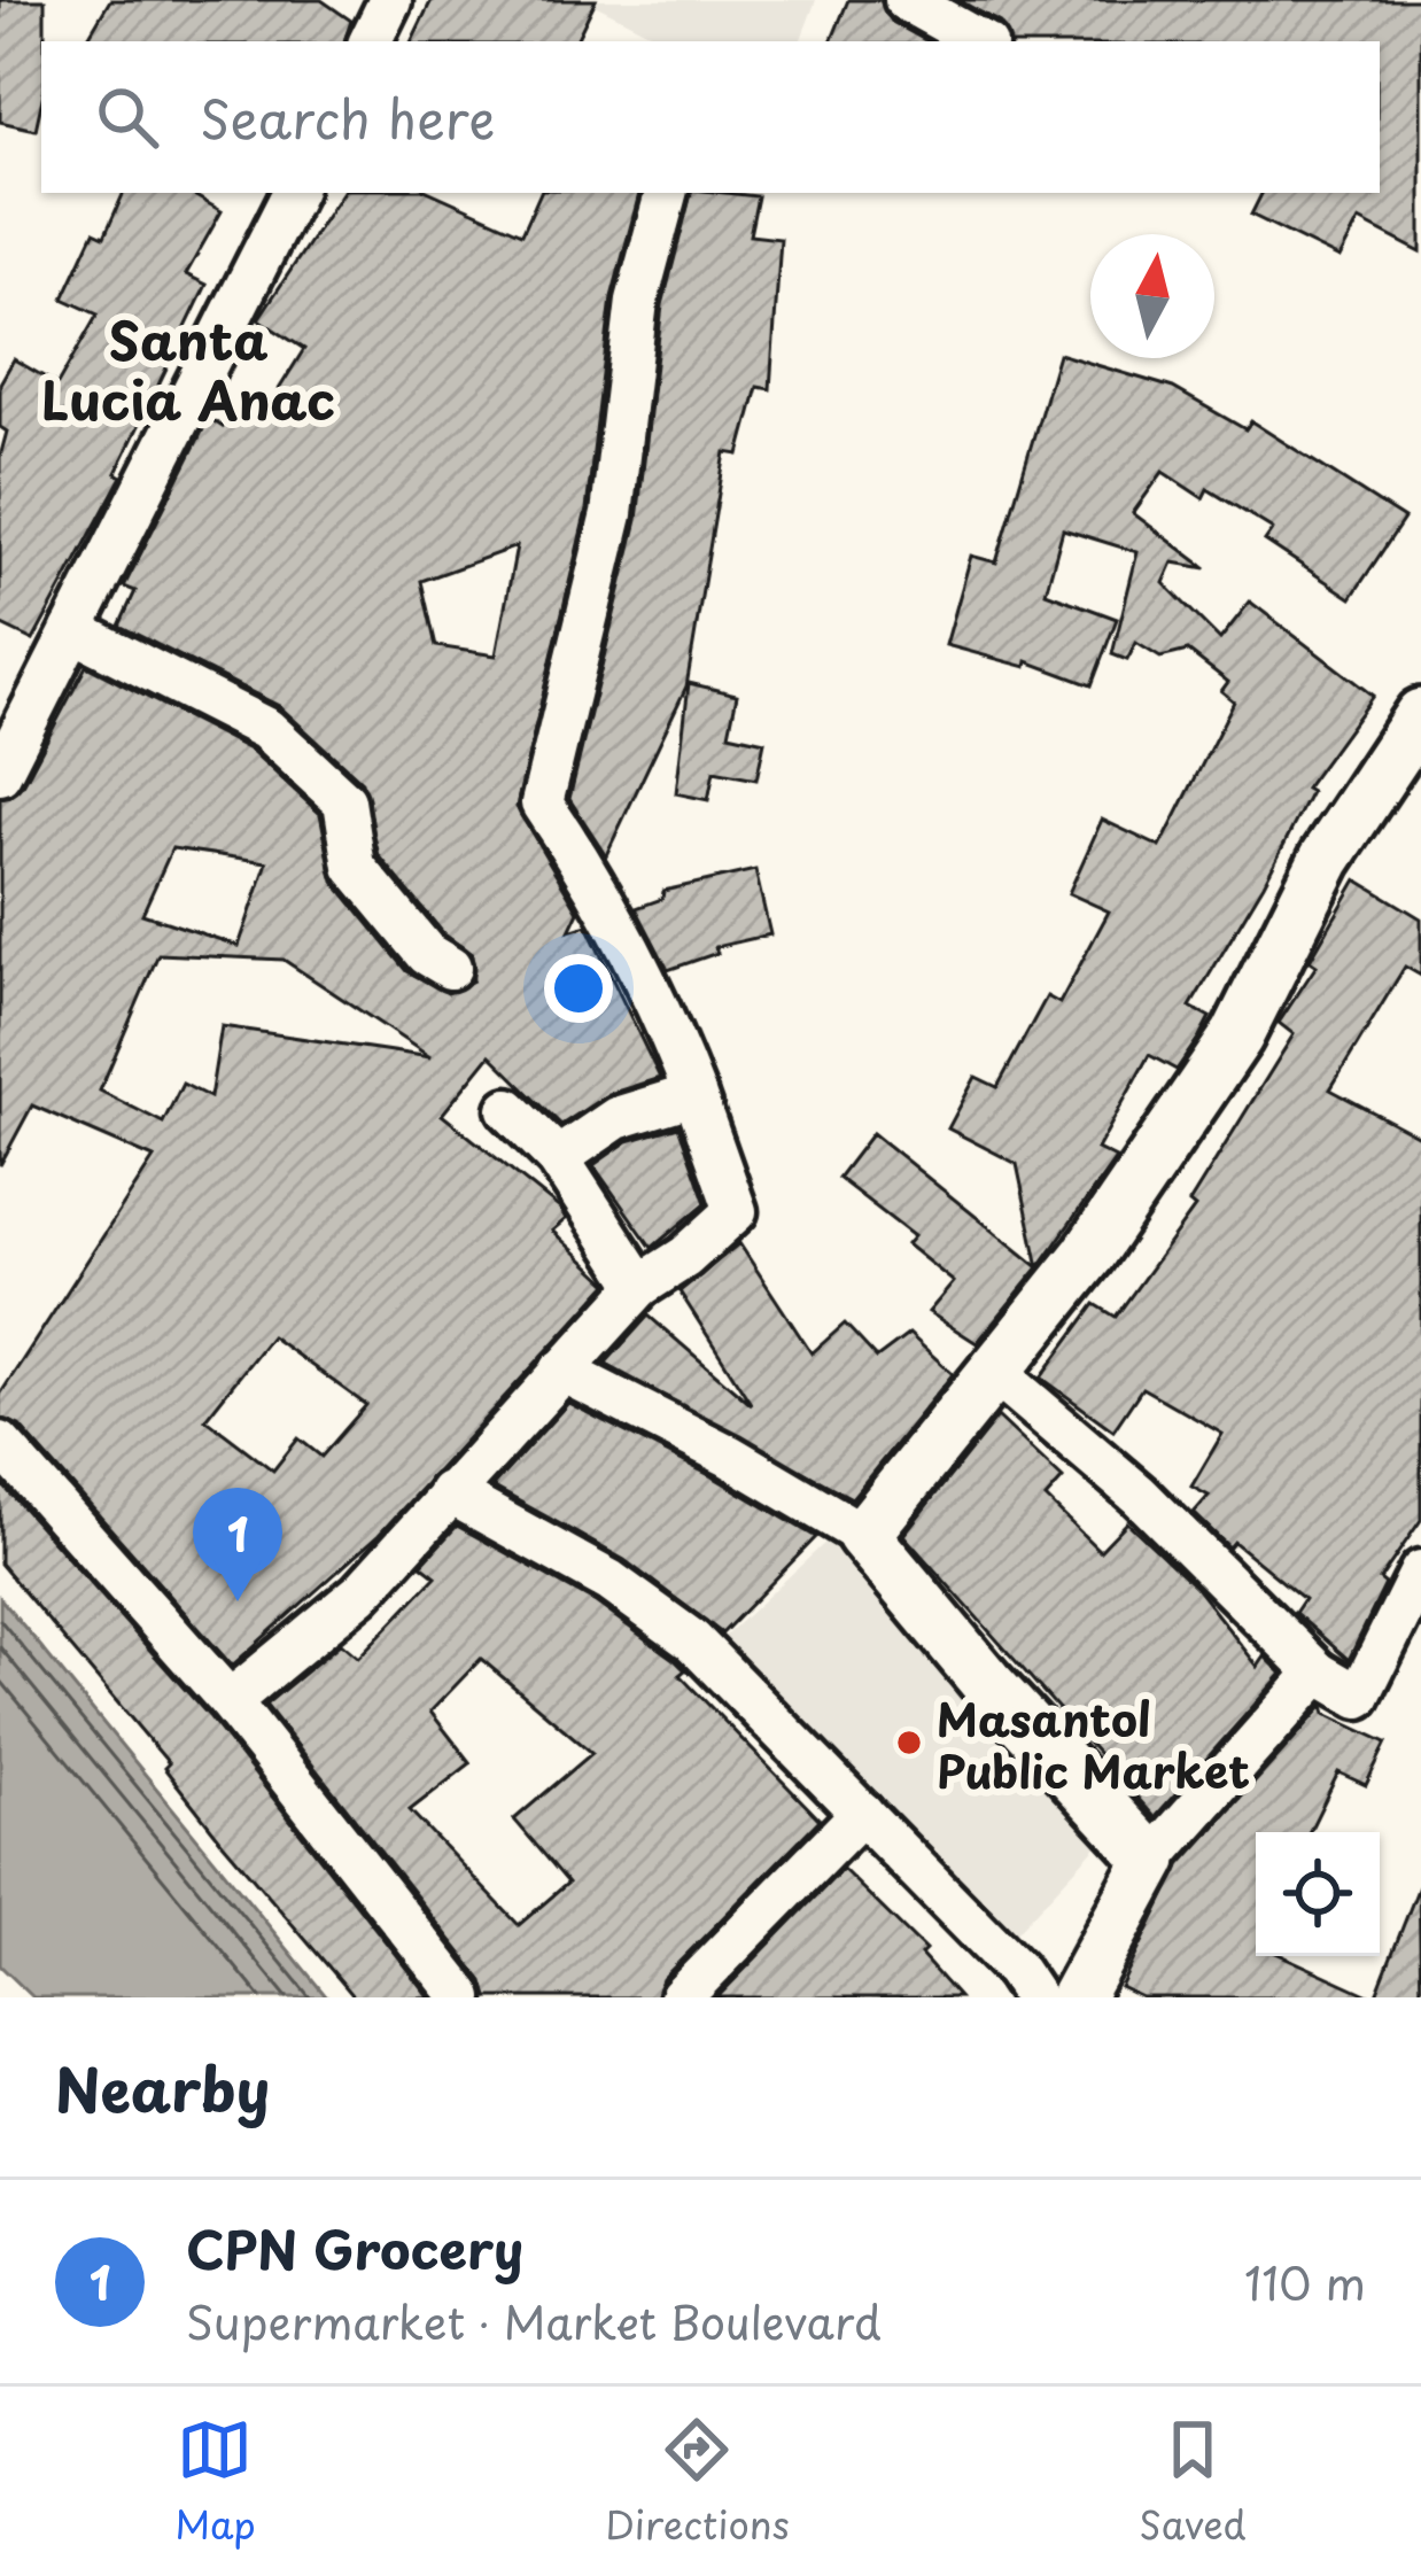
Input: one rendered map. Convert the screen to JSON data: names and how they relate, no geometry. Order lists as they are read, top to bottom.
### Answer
{
  "districts": ["Santa Lucia Anac"],
  "places": ["Masantol Public Market"],
  "north": "top",
  "page": {
    "search": "Search here",
    "pins": "1",
    "heading": "Nearby",
    "list": [
      {
        "mark": "1",
        "name": "CPN Grocery",
        "note": "Supermarket · Market Boulevard",
        "value": "110 m"
      }
    ],
    "nav": ["Map", "Directions", "Saved"]
  }
}
